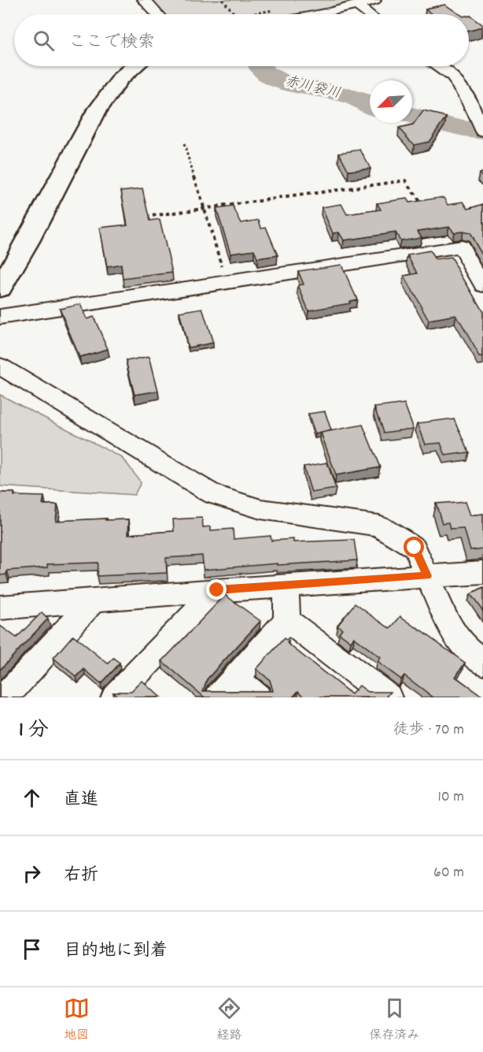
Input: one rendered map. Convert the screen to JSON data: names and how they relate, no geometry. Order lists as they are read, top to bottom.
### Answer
{
  "water": ["赤川袋川"],
  "north": "bottom left",
  "page": {
    "search": "ここで検索",
    "heading": ["1 分", "徒歩 · 70 m"],
    "list": [
      ["直進", "10 m"],
      ["右折", "60 m"],
      "目的地に到着"
    ],
    "nav": ["地図", "経路", "保存済み"]
  }
}
